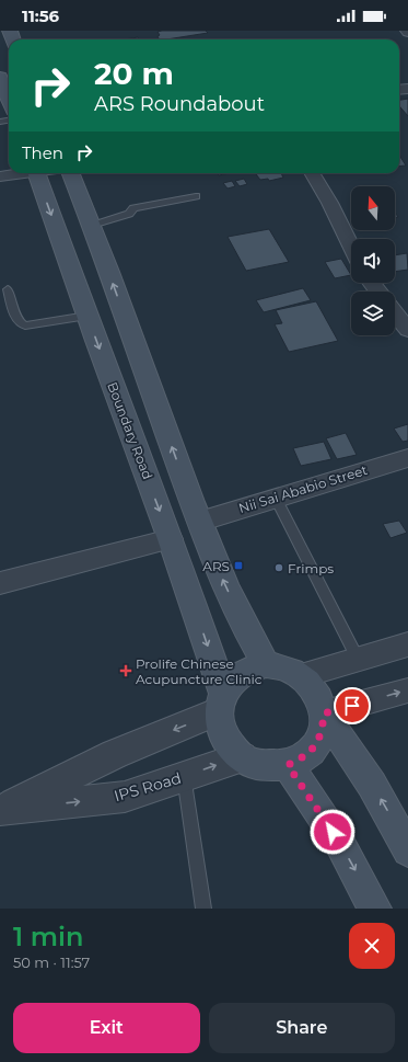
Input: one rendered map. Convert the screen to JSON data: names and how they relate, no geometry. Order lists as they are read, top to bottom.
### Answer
{
  "streets": {
    "main road": ["Boundary Road"],
    "street": ["Nii Sai Ababio Street", "IPS Road"]
  },
  "crossings": [
    ["Boundary Road", "IPS Road"]
  ],
  "places": {
    "transit": ["ARS"],
    "other": ["Frimps"],
    "health": ["Prolife Chinese Acupuncture Clinic"]
  },
  "north": "top",
  "page": {
    "status": "11:56",
    "turn": ["20 m", "ARS Roundabout"],
    "then": "Then",
    "heading": ["1 min", "50 m · 11:57"],
    "buttons": ["Exit", "Share"]
  }
}
